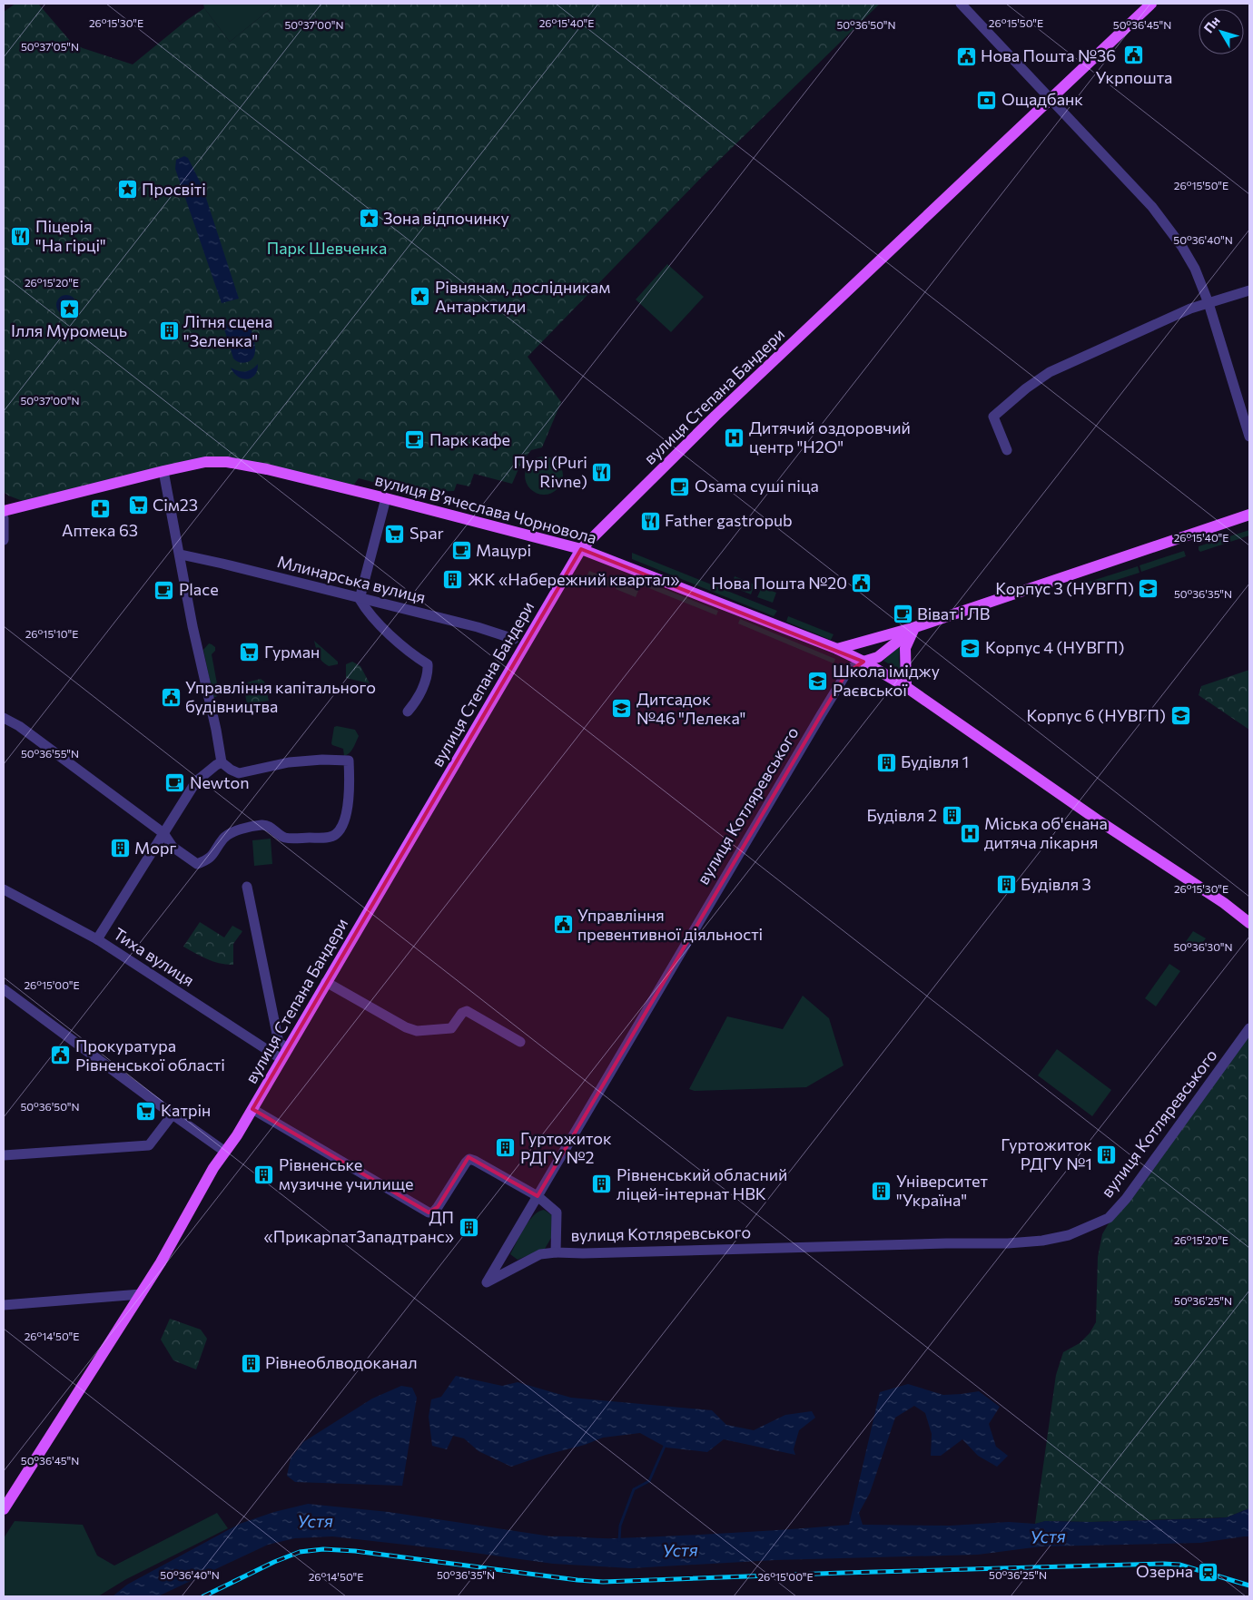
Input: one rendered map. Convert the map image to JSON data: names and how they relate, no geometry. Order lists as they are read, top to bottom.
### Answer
{
  "streets": {
    "main road": ["вулиця Степана Бандери", "вулиця Вʼячеслава Чорновола"],
    "street": ["Млинарська вулиця", "вулиця Котляревського", "Тиха вулиця"]
  },
  "crossings": [
    ["вулиця Степана Бандери", "вулиця Вʼячеслава Чорновола"],
    ["вулиця Степана Бандери", "Тиха вулиця"],
    ["вулиця Вʼячеслава Чорновола", "вулиця Котляревського"]
  ],
  "water": ["Устя"],
  "parks": ["Парк Шевченка"],
  "places": {
    "public building": [
      "Укрпошта",
      "Нова Пошта №36",
      "Нова Пошта №20",
      "Управління капітального будівництва",
      "Управління превентивної діяльності",
      "Прокуратура Рівненської області"
    ],
    "bank": ["Ощадбанк"],
    "place": [
      "Просвіті",
      "Зона відпочинку",
      "Рівнянам, дослідникам Антарктиди",
      "Ілля Муромець"
    ],
    "restaurant": ["Піцерія \"На гірці\"", "Пурі (Puri Rivne)", "Father gastropub"],
    "building": [
      "Літня сцена \"Зеленка\"",
      "ЖК «Набережний квартал»",
      "Будівля 1",
      "Будівля 2",
      "Морг",
      "Будівля 3",
      "Гуртожиток РДГУ №2",
      "Гуртожиток РДГУ №1",
      "Рівненське музичне училище",
      "Рівненський обласний ліцей-інтернат НВК",
      "Університет \"Україна\"",
      "ДП «ПрикарпатЗападтранс»",
      "Рівнеоблводоканал"
    ],
    "hospital": ["Дитячий оздоровчий центр \"H2O\"", "Міська об'єнана дитяча лікарня"],
    "cafe": [
      "Парк кафе",
      "Osama суші піца",
      "Мацурі",
      "Place",
      "Віват і ЛВ",
      "Newton"
    ],
    "supermarket": [
      "Сім23",
      "Spar",
      "Гурман",
      "Катрін"
    ],
    "pharmacy": ["Аптека 63"],
    "school or university": [
      "Корпус 3 (НУВГП)",
      "Корпус 4 (НУВГП)",
      "Школа іміджу Раєвської",
      "Дитсадок №46 \"Лелека\"",
      "Корпус 6 (НУВГП)"
    ],
    "station": ["Озерна"]
  },
  "north": "top left",
  "coordinates": [
    "26°15'30\"E",
    "26°15'40\"E",
    "26°15'50\"E",
    "50°37'00\"N",
    "50°36'50\"N",
    "50°36'45\"N",
    "50°37'05\"N",
    "50°36'40\"N",
    "26°15'20\"E",
    "50°36'35\"N",
    "26°15'10\"E",
    "50°36'55\"N",
    "50°36'30\"N",
    "26°15'00\"E",
    "50°36'25\"N",
    "26°14'50\"E"
  ]
}
